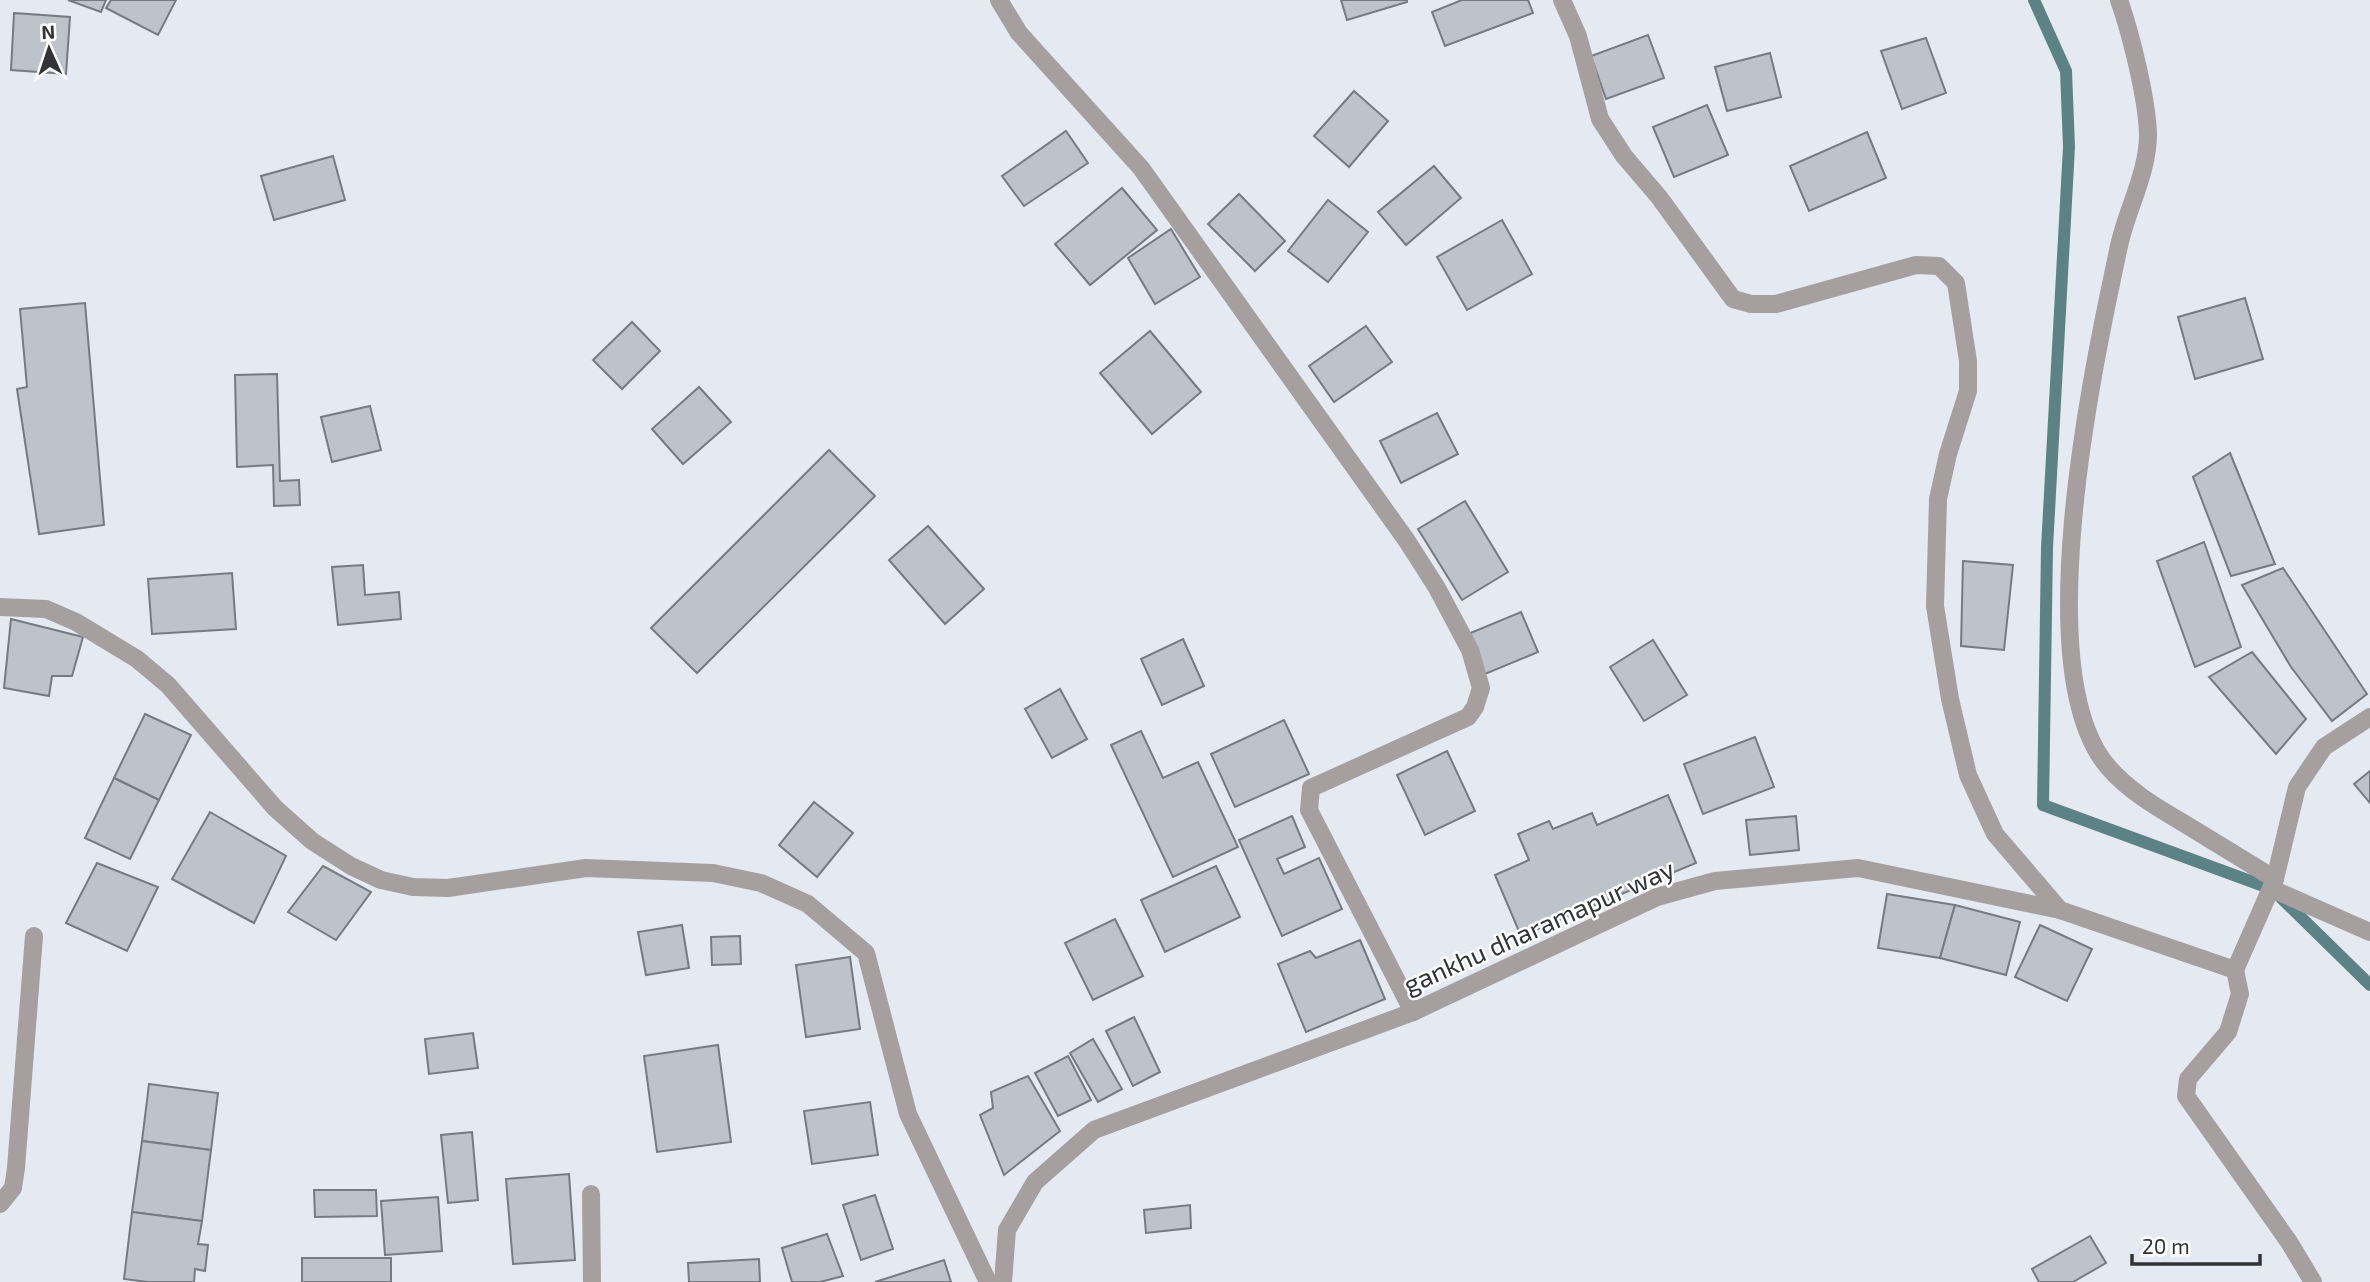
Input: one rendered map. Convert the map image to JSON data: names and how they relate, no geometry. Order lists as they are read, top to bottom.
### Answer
{
  "streets": {
    "street": ["gankhu dharamapur way"]
  },
  "scale_bar": "20 m",
  "north": "top"
}
